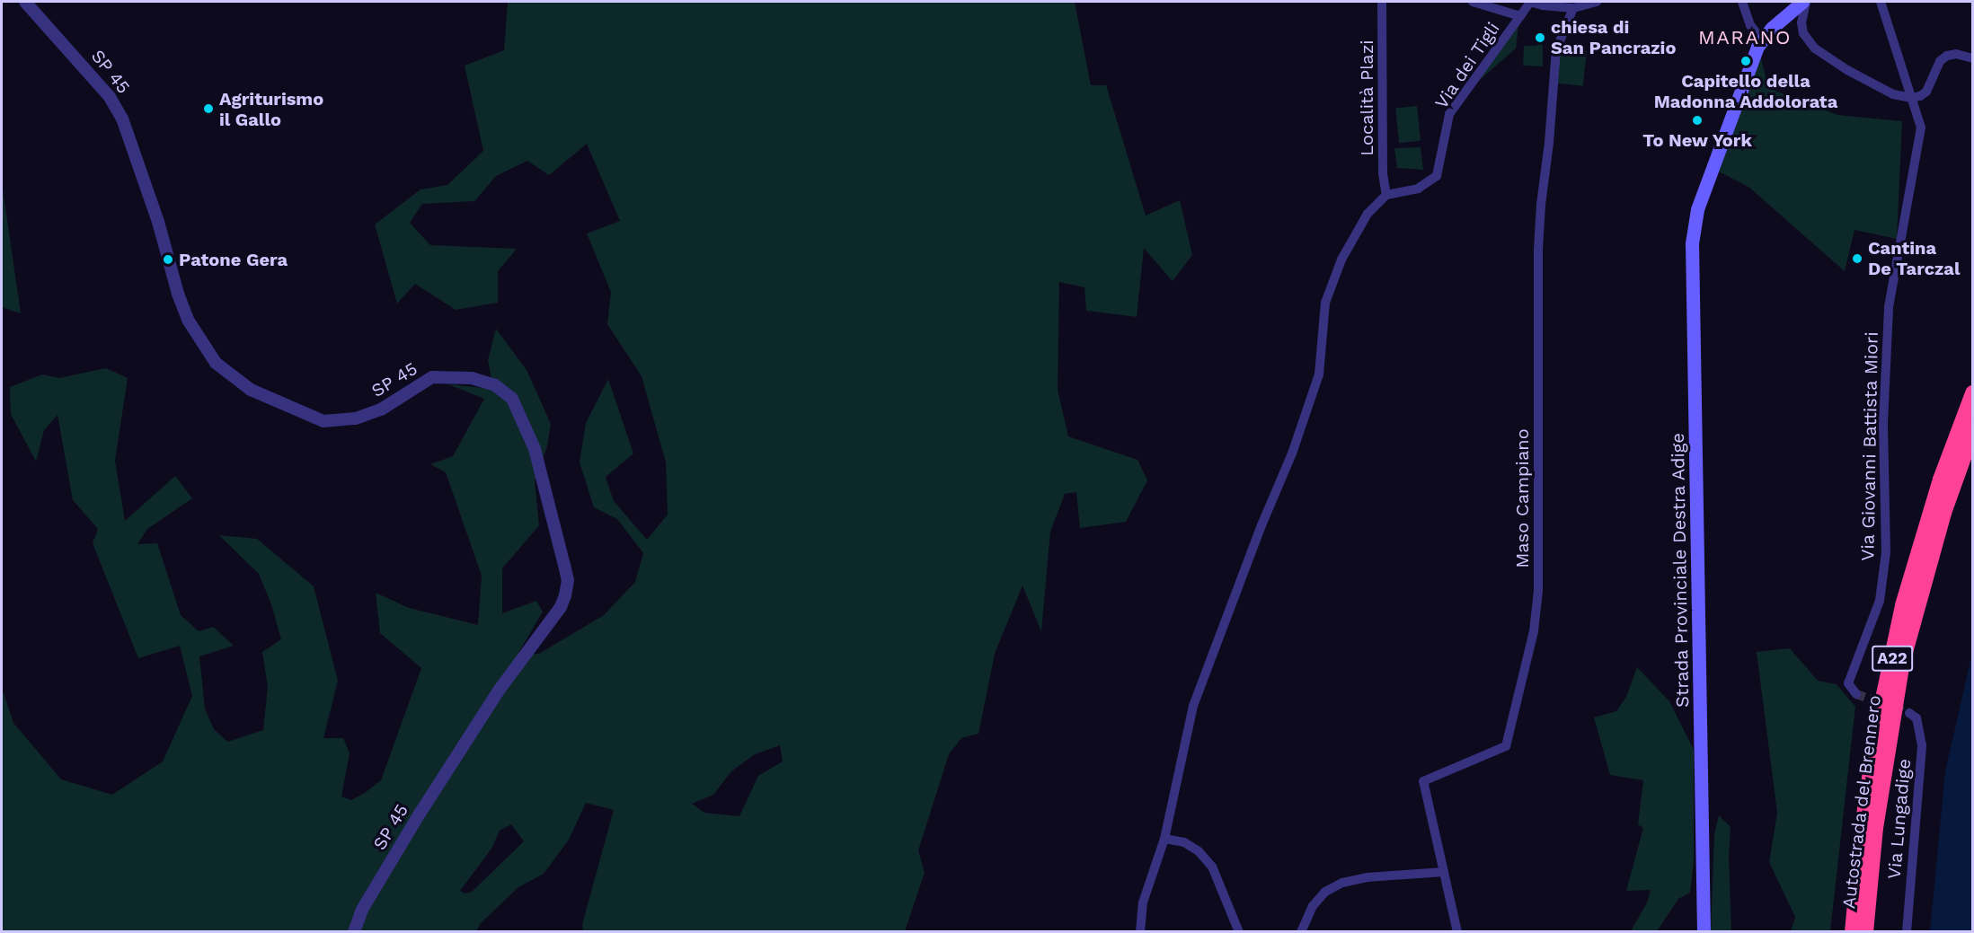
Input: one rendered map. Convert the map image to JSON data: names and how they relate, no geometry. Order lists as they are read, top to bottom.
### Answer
{
  "streets": {
    "highway": ["A22", "Autostrada del Brennero"],
    "main road": ["Strada Provinciale Destra Adige"],
    "street": [
      "Via dei Tigli",
      "SP 45",
      "Località Plazi",
      "Via Giovanni Battista Miori",
      "Maso Campiano",
      "Via Lungadige"
    ]
  },
  "crossings": [
    ["Via dei Tigli", "Località Plazi"]
  ],
  "districts": ["MARANO"],
  "places": [
    "chiesa di San Pancrazio",
    "Capitello della Madonna Addolorata",
    "Agriturismo il Gallo",
    "To New York",
    "Cantina De Tarczal",
    "Patone Gera"
  ]
}
